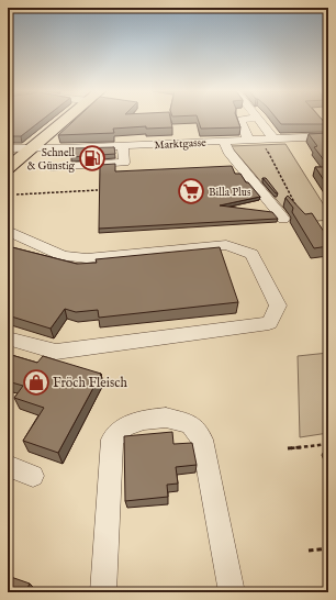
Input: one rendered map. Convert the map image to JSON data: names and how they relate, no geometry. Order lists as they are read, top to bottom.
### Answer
{
  "streets": {
    "street": ["Marktgasse"]
  },
  "places": {
    "fuel station": ["Schnell & Günstig"],
    "supermarket": ["Billa Plus"],
    "shop": ["Fröch Fleisch"]
  }
}
